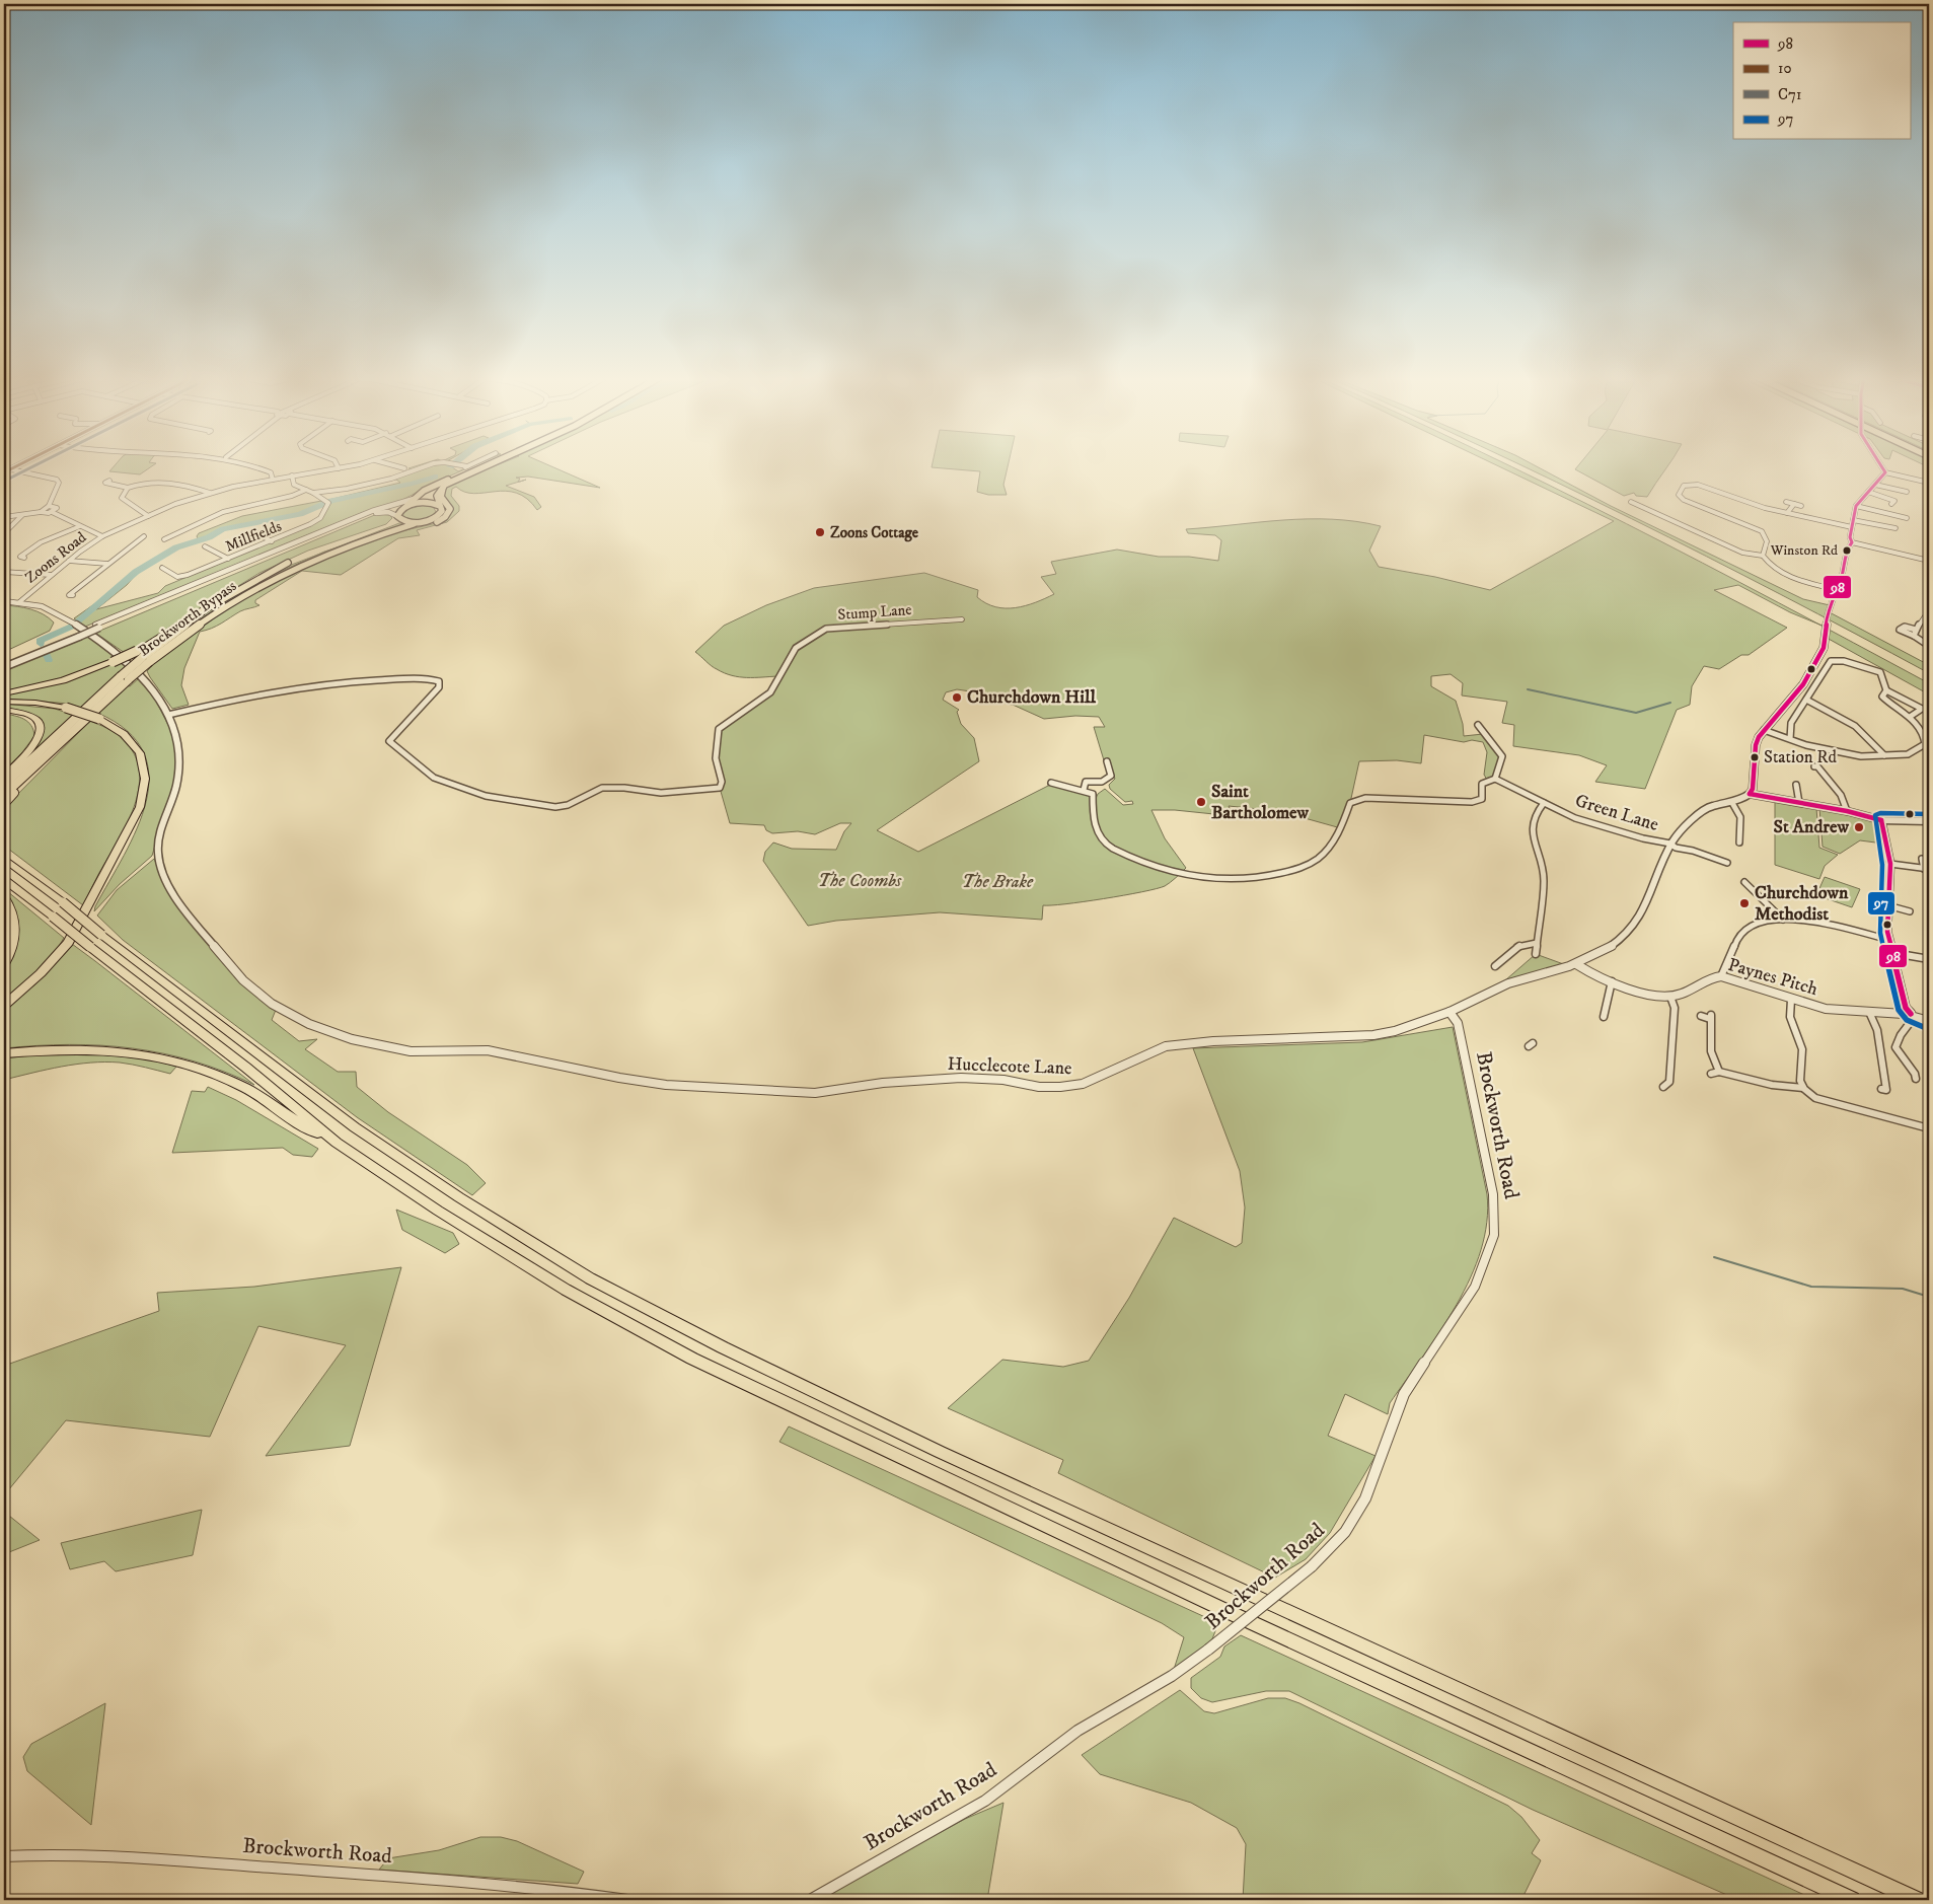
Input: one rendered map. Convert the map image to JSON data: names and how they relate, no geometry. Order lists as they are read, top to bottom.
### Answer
{
  "streets": {
    "highway": ["Brockworth Bypass"],
    "street": [
      "Millfields",
      "Zoons Road",
      "Stump Lane",
      "Green Lane",
      "Paynes Pitch",
      "Hucclecote Lane",
      "Brockworth Road"
    ]
  },
  "crossings": [
    ["Zoons Road", "Hucclecote Lane"],
    ["Stump Lane", "Hucclecote Lane"],
    ["Green Lane", "Hucclecote Lane"],
    ["Hucclecote Lane", "Brockworth Road"]
  ],
  "parks": ["The Coombs", "The Brake"],
  "places": [
    "Zoons Cottage",
    "Winston Rd",
    "Churchdown Hill",
    "Station Rd",
    "Saint Bartholomew",
    "St Andrew",
    "Churchdown Methodist"
  ],
  "lines": [
    "transit line 98",
    "transit line 10",
    "transit line C71",
    "transit line 97"
  ],
  "legend": [
    "98",
    "10",
    "C71",
    "97"
  ]
}
